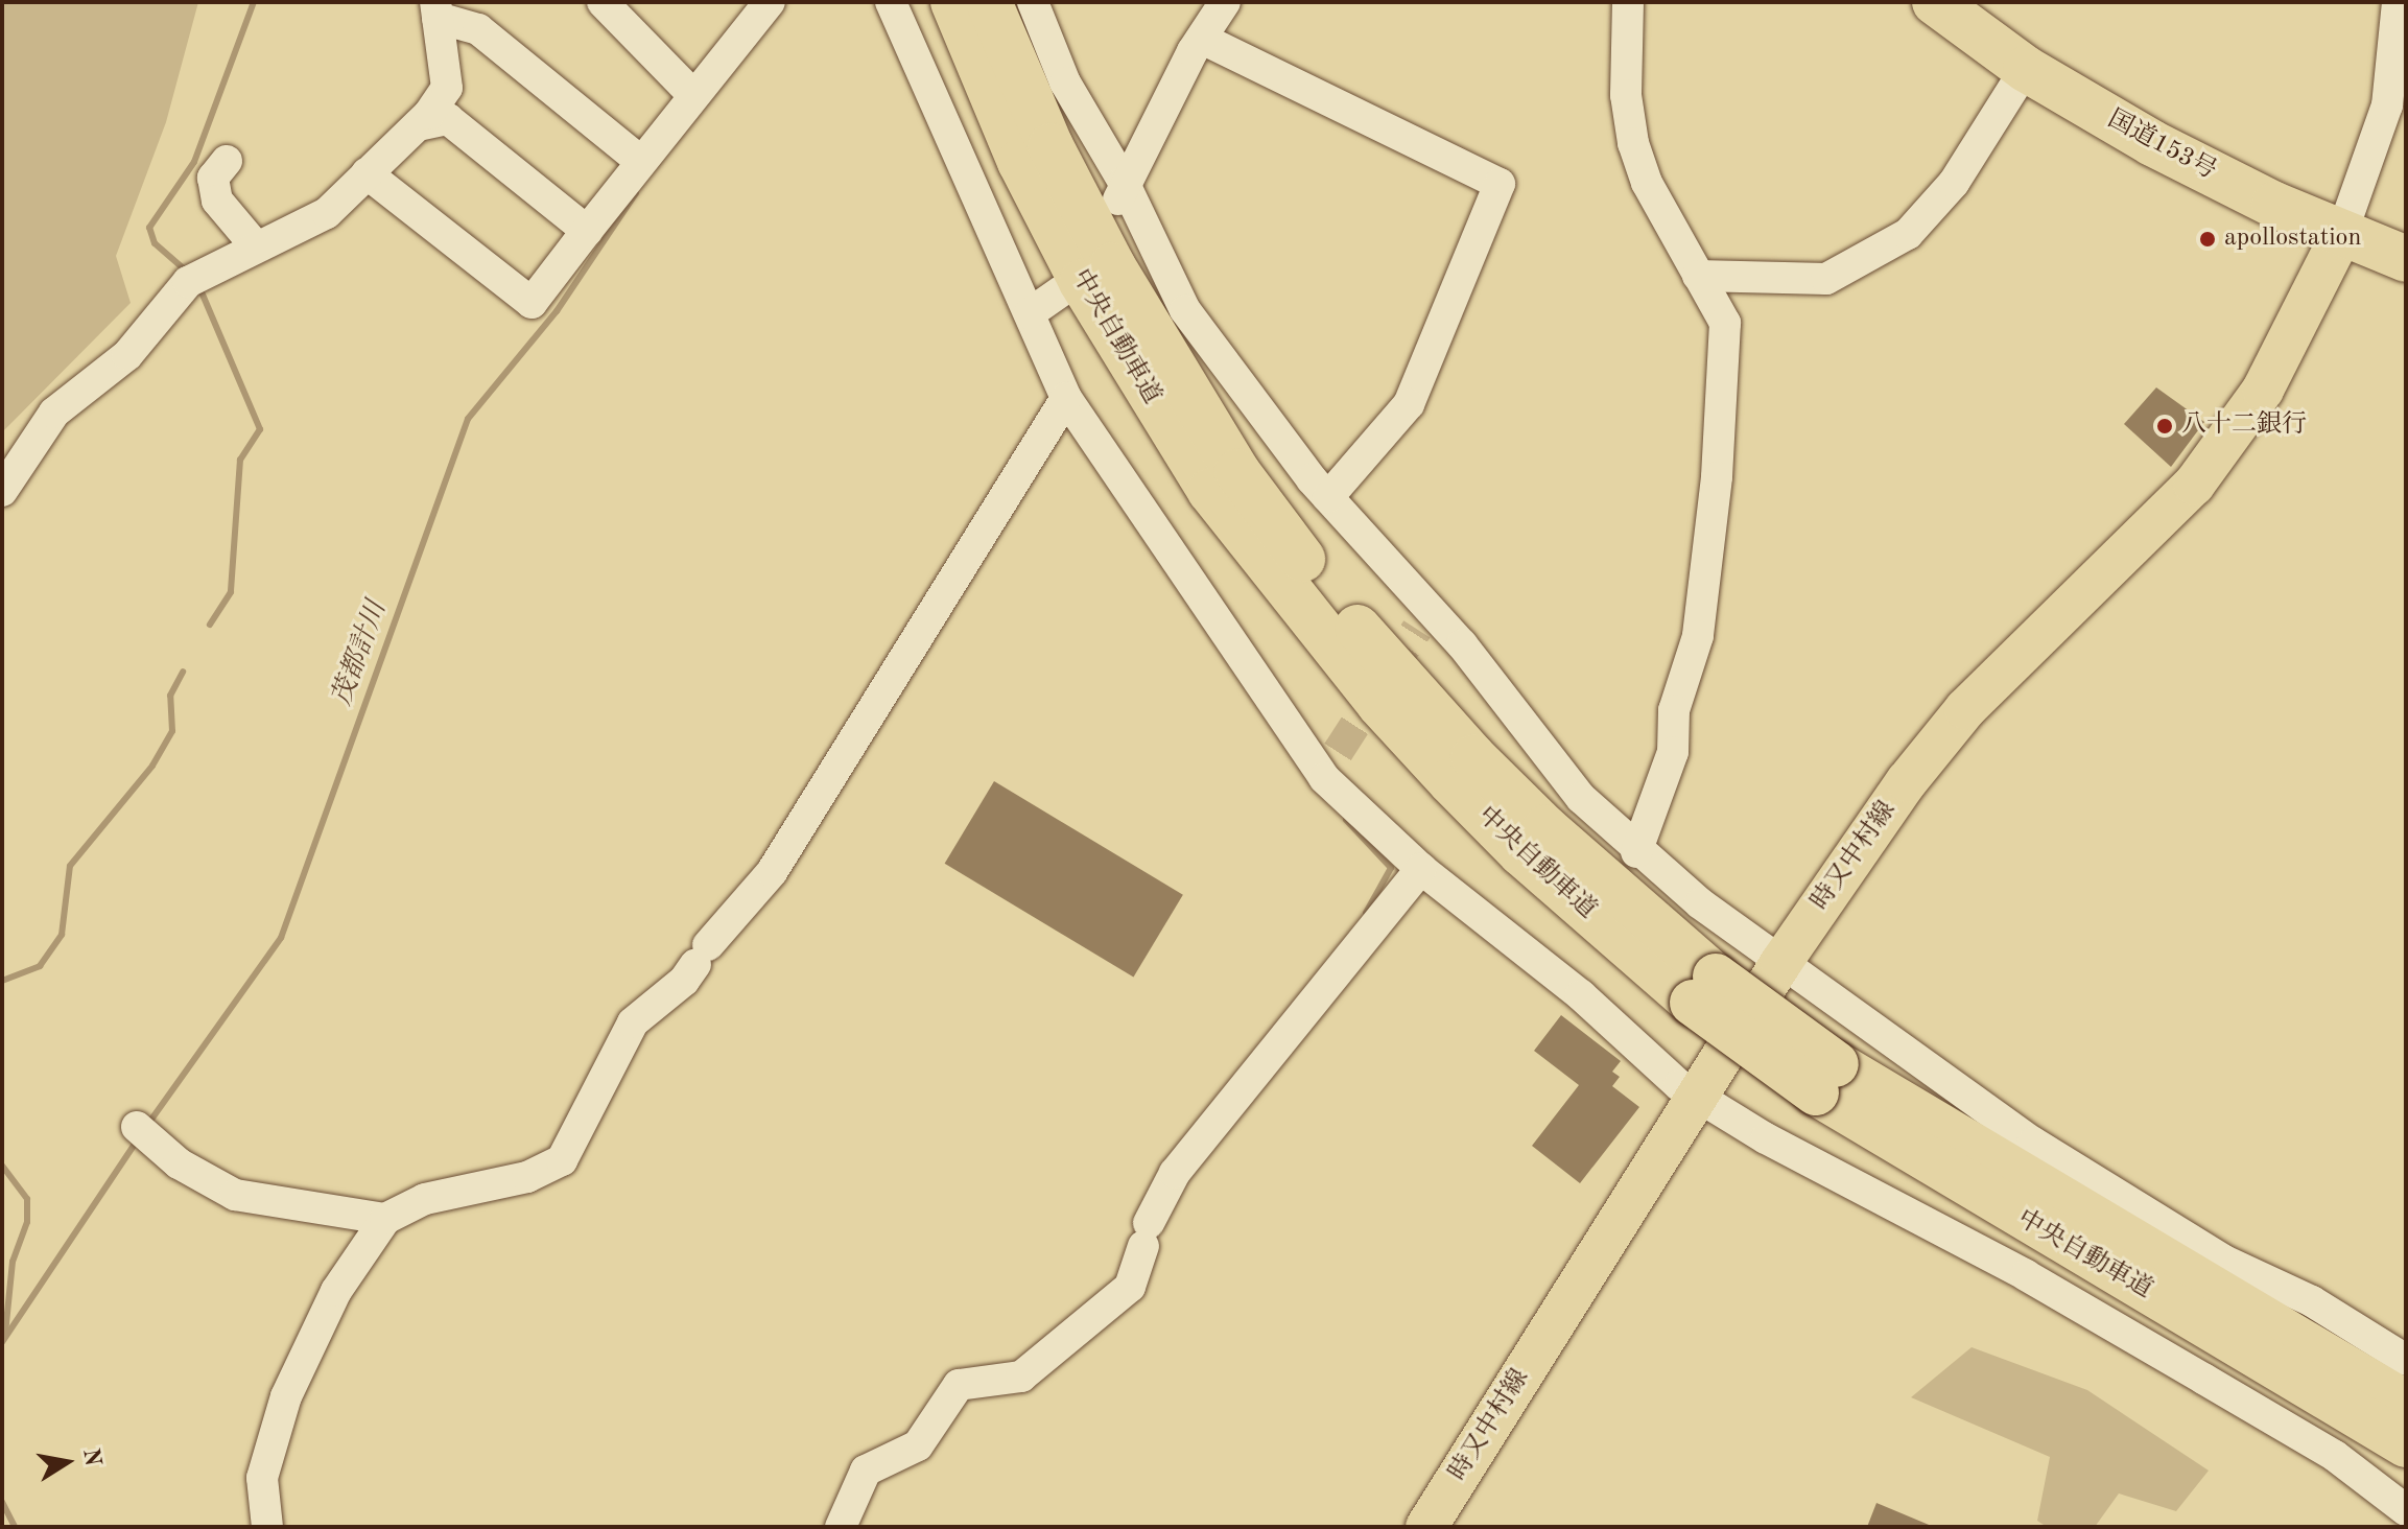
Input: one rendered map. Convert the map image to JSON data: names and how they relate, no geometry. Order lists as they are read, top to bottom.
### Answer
{
  "streets": {
    "highway": ["国道153号", "中央自動車道"],
    "main road": ["時又中村線"]
  },
  "crossings": [
    ["国道153号", "時又中村線"]
  ],
  "water": ["茂都計川"],
  "places": ["apollostation", "八十二銀行"],
  "north": "right"
}
